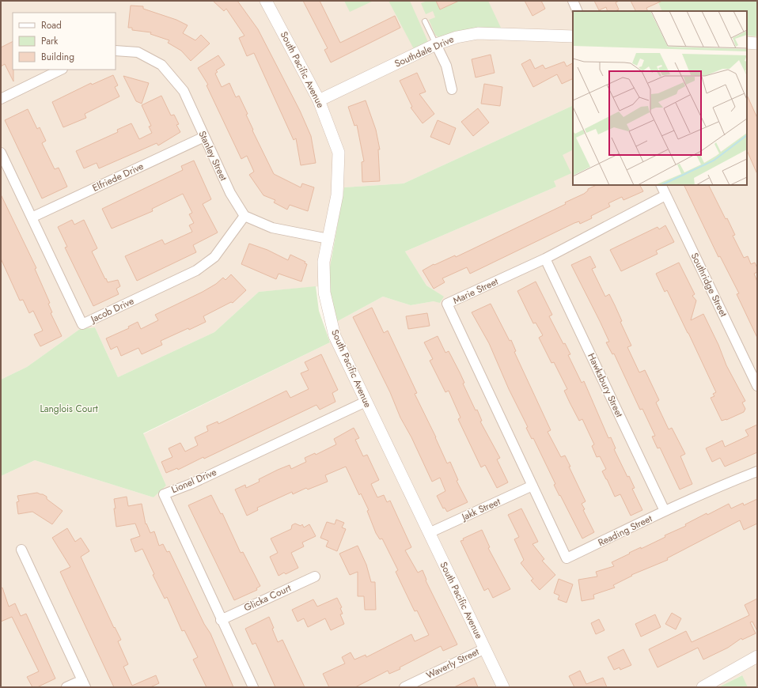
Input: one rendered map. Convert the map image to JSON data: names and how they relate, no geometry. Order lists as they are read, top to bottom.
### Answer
{
  "streets": {
    "street": [
      "Southdale Drive",
      "South Pacific Avenue",
      "Stanley Street",
      "Elfriede Drive",
      "Southridge Street",
      "Marie Street",
      "Jacob Drive",
      "Hawksbury Street",
      "Lionel Drive",
      "Jakk Street",
      "Reading Street",
      "Glicka Court",
      "Waverly Street"
    ]
  },
  "crossings": [
    ["Southdale Drive", "South Pacific Avenue"],
    ["South Pacific Avenue", "Lionel Drive"],
    ["South Pacific Avenue", "Jakk Street"],
    ["South Pacific Avenue", "Waverly Street"],
    ["Stanley Street", "Elfriede Drive"],
    ["Stanley Street", "Jacob Drive"],
    ["Elfriede Drive", "Jacob Drive"],
    ["Southridge Street", "Marie Street"],
    ["Marie Street", "Hawksbury Street"],
    ["Marie Street", "Jakk Street"],
    ["Marie Street", "Reading Street"],
    ["Hawksbury Street", "Reading Street"],
    ["Lionel Drive", "Glicka Court"],
    ["Jakk Street", "Reading Street"]
  ],
  "parks": ["Langlois Court"],
  "legend": ["Road", "Park", "Building"]
}
